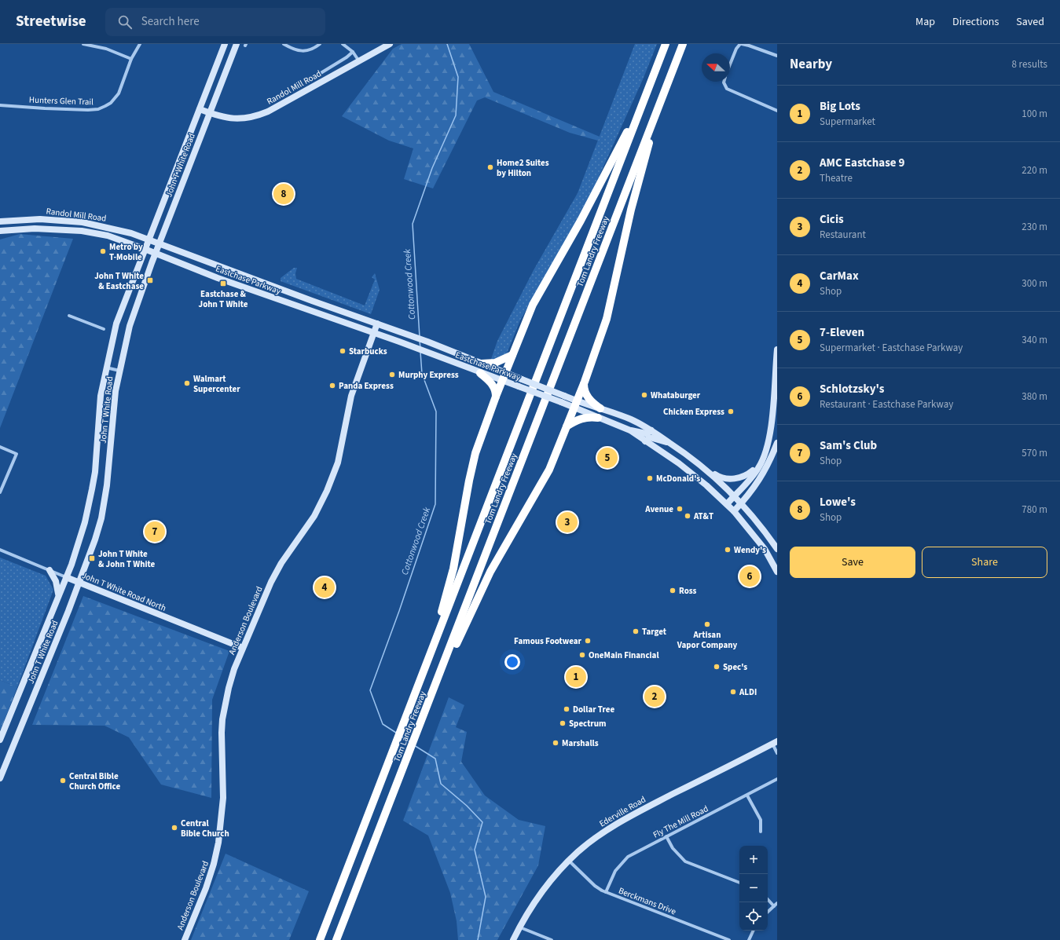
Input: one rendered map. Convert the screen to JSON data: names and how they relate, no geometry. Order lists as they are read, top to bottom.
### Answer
{
  "streets": {
    "highway": ["Tom Landry Freeway"],
    "main road": [
      "Randol Mill Road",
      "John T White Road",
      "Eastchase Parkway",
      "John T White Road North",
      "Anderson Boulevard",
      "Ederville Road"
    ],
    "street": ["Hunters Glen Trail", "Fly The Mill Road", "Berckmans Drive"]
  },
  "crossings": [
    ["Randol Mill Road", "John T White Road"],
    ["Randol Mill Road", "Eastchase Parkway"],
    ["John T White Road", "Eastchase Parkway"],
    ["John T White Road", "John T White Road North"],
    ["Eastchase Parkway", "Anderson Boulevard"],
    ["John T White Road North", "Anderson Boulevard"],
    ["Ederville Road", "Berckmans Drive"],
    ["Fly The Mill Road", "Berckmans Drive"]
  ],
  "water": ["Cottonwood Creek"],
  "places": {
    "other": [
      "Home2 Suites by Hilton",
      "Metro by T-Mobile",
      "Starbucks",
      "Murphy Express",
      "Walmart Supercenter",
      "Panda Express",
      "Whataburger",
      "Chicken Express",
      "McDonald's",
      "Avenue",
      "AT&T",
      "Wendy's",
      "Ross",
      "Artisan Vapor Company",
      "Target",
      "Famous Footwear",
      "OneMain Financial",
      "Spec's",
      "ALDI",
      "Dollar Tree",
      "Spectrum",
      "Marshalls",
      "Central Bible Church Office",
      "Central Bible Church"
    ],
    "transit": ["John T White & Eastchase", "Eastchase & John T White", "John T White & John T White"]
  },
  "north": "left",
  "page": {
    "header": "Streetwise",
    "search": "Search here",
    "nav": ["Map", "Directions", "Saved"],
    "heading": ["Nearby", "8 results"],
    "list": [
      {
        "mark": "1",
        "name": "Big Lots",
        "note": "Supermarket",
        "value": "100 m"
      },
      {
        "mark": "2",
        "name": "AMC Eastchase 9",
        "note": "Theatre",
        "value": "220 m"
      },
      {
        "mark": "3",
        "name": "Cicis",
        "note": "Restaurant",
        "value": "230 m"
      },
      {
        "mark": "4",
        "name": "CarMax",
        "note": "Shop",
        "value": "300 m"
      },
      {
        "mark": "5",
        "name": "7-Eleven",
        "note": "Supermarket · Eastchase Parkway",
        "value": "340 m"
      },
      {
        "mark": "6",
        "name": "Schlotzsky's",
        "note": "Restaurant · Eastchase Parkway",
        "value": "380 m"
      },
      {
        "mark": "7",
        "name": "Sam's Club",
        "note": "Shop",
        "value": "570 m"
      },
      {
        "mark": "8",
        "name": "Lowe's",
        "note": "Shop",
        "value": "780 m"
      }
    ],
    "pins": [
      "8",
      "5",
      "3",
      "7",
      "6",
      "4",
      "1",
      "2"
    ],
    "buttons": ["Save", "Share"],
    "map_buttons": ["+", "−"]
  }
}
